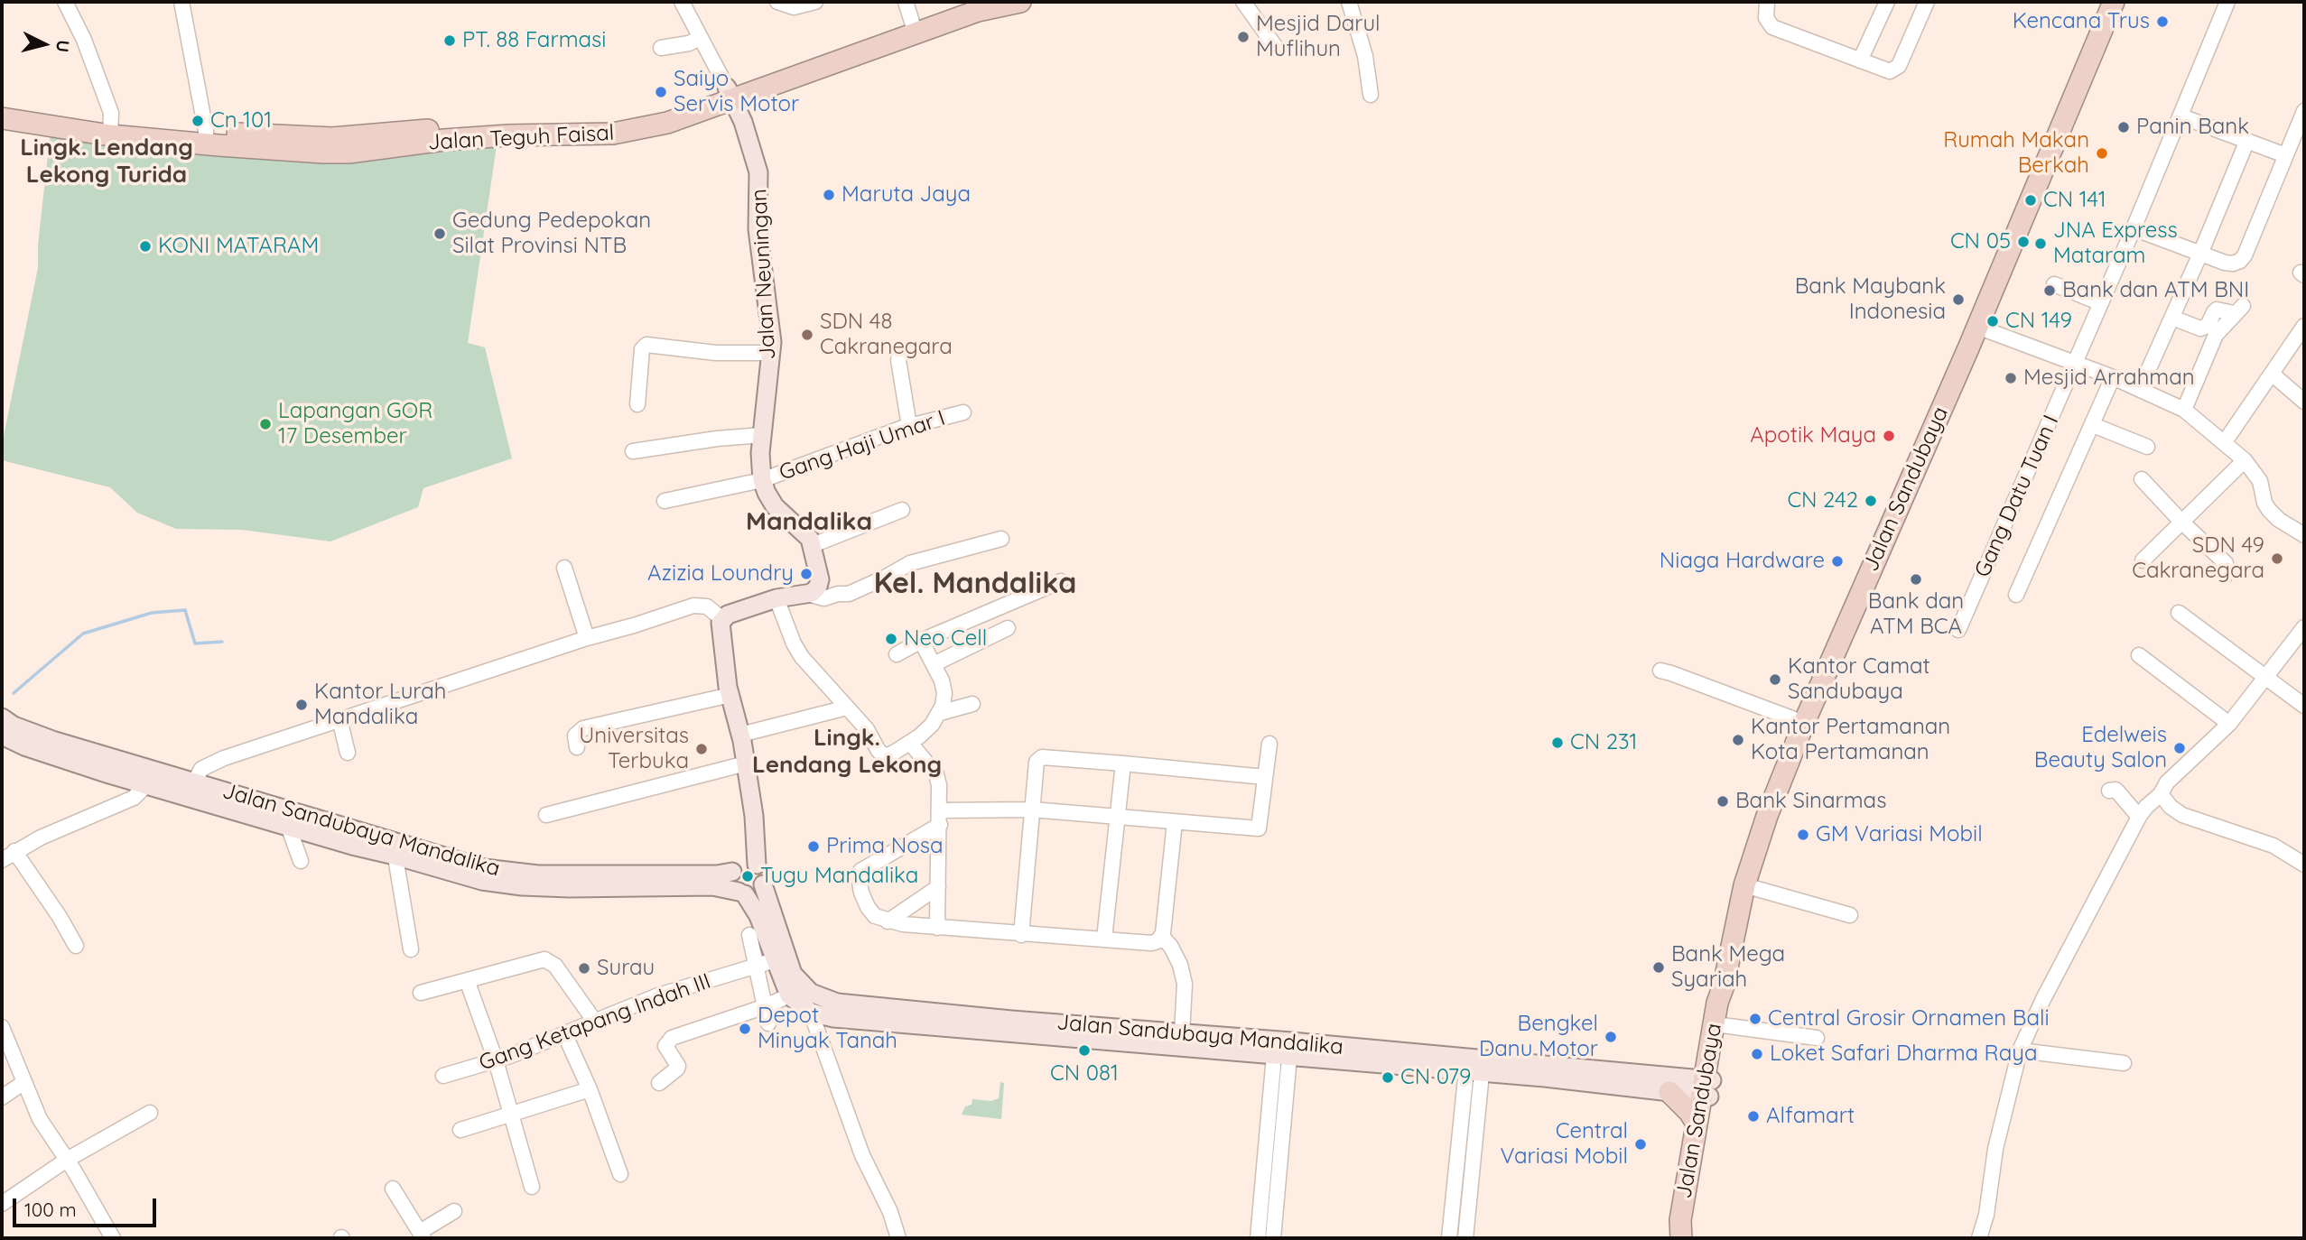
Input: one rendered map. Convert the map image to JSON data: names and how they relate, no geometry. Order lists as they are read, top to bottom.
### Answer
{
  "streets": {
    "highway": ["Jalan Teguh Faisal", "Jalan Sandubaya"],
    "main road": ["Jalan Neuningan", "Jalan Sandubaya Mandalika"],
    "street": ["Gang Haji Umar I", "Gang Datu Tuan I", "Gang Ketapang Indah III"]
  },
  "crossings": [
    ["Jalan Teguh Faisal", "Jalan Neuningan"],
    ["Jalan Neuningan", "Gang Haji Umar I"],
    ["Jalan Sandubaya", "Jalan Sandubaya Mandalika"]
  ],
  "districts": [
    "Lingk. Lendang Lekong Turida",
    "Mandalika",
    "Kel. Mandalika",
    "Lingk. Lendang Lekong"
  ],
  "places": [
    "Kencana Trus",
    "Mesjid Darul Muflihun",
    "PT. 88 Farmasi",
    "Saiyo Servis Motor",
    "Cn 101",
    "Panin Bank",
    "Rumah Makan Berkah",
    "Maruta Jaya",
    "CN 141",
    "Gedung Pedepokan Silat Provinsi NTB",
    "CN 05",
    "JNA Express Mataram",
    "KONI MATARAM",
    "Bank dan ATM BNI",
    "Bank Maybank Indonesia",
    "CN 149",
    "SDN 48 Cakranegara",
    "Mesjid Arrahman",
    "Lapangan GOR 17 Desember",
    "Apotik Maya",
    "CN 242",
    "SDN 49 Cakranegara",
    "Niaga Hardware",
    "Azizia Loundry",
    "Bank dan ATM BCA",
    "Neo Cell",
    "Kantor Camat Sandubaya",
    "Kantor Lurah Mandalika",
    "Kantor Pertamanan Kota Pertamanan",
    "CN 231",
    "Edelweis Beauty Salon",
    "Universitas Terbuka",
    "Bank Sinarmas",
    "GM Variasi Mobil",
    "Prima Nosa",
    "Tugu Mandalika",
    "Bank Mega Syariah",
    "Surau",
    "Central Grosir Ornamen Bali",
    "Depot Minyak Tanah",
    "Bengkel Danu Motor",
    "CN 081",
    "Loket Safari Dharma Raya",
    "CN 079",
    "Alfamart",
    "Central Variasi Mobil"
  ],
  "scale_bar": "100 m",
  "north": "right"
}
